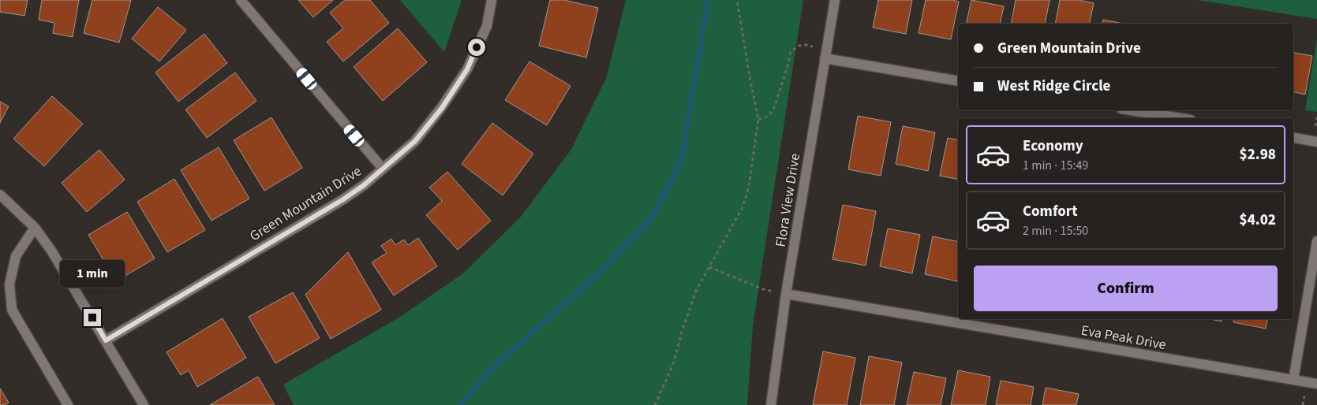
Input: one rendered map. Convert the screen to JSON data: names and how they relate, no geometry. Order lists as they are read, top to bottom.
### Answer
{
  "streets": {
    "street": ["Flora View Drive", "Green Mountain Drive", "Eva Peak Drive"]
  },
  "crossings": [
    ["Flora View Drive", "Eva Peak Drive"]
  ],
  "page": {
    "banner": ["Green Mountain Drive", "West Ridge Circle"],
    "list": [
      {
        "name": "Economy",
        "note": "1 min · 15:49",
        "value": "$2.98"
      },
      {
        "name": "Comfort",
        "note": "2 min · 15:50",
        "value": "$4.02"
      }
    ],
    "buttons": "Confirm",
    "bubble": "1 min"
  }
}
